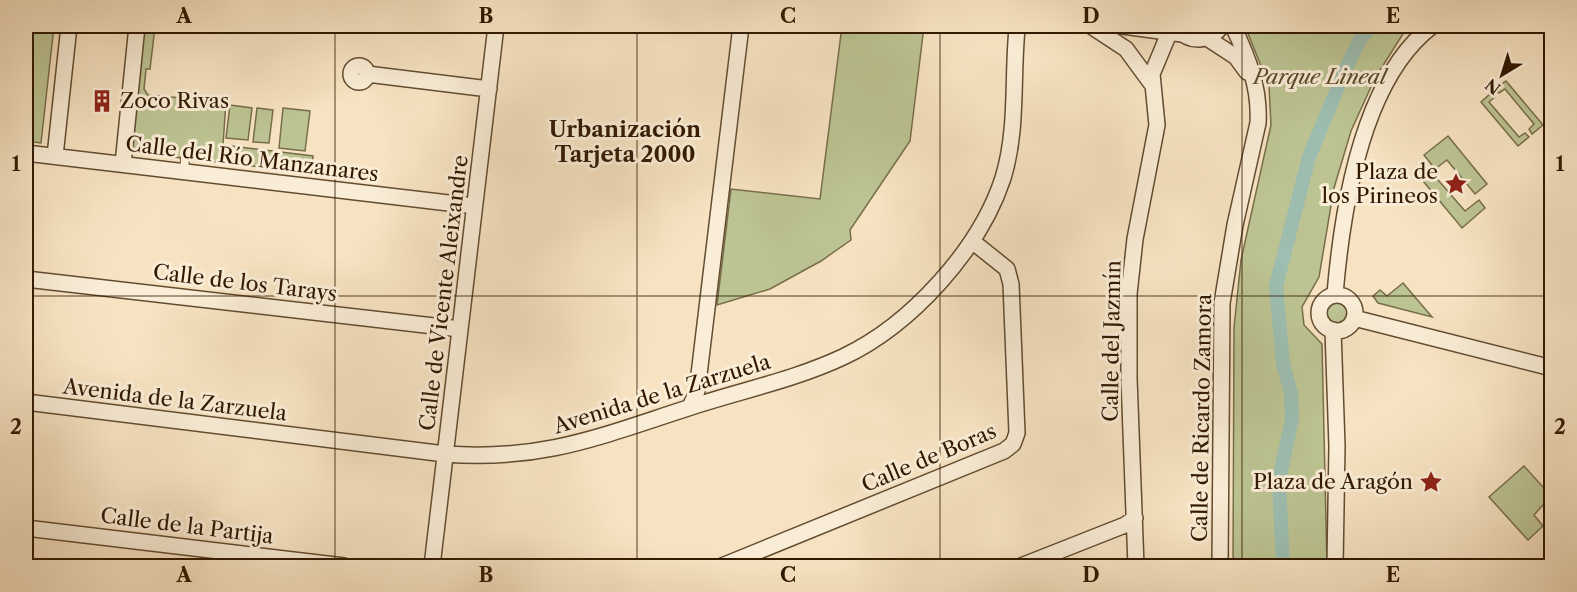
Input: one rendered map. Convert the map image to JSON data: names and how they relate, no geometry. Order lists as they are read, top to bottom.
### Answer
{
  "streets": {
    "street": [
      "Calle del Río Manzanares",
      "Calle de los Tarays",
      "Calle de Vicente Aleixandre",
      "Calle del Jazmín",
      "Avenida de la Zarzuela",
      "Calle de Ricardo Zamora",
      "Calle de Boras",
      "Calle de la Partija"
    ]
  },
  "crossings": [
    ["Calle del Río Manzanares", "Calle de Vicente Aleixandre"],
    ["Calle de los Tarays", "Calle de Vicente Aleixandre"],
    ["Calle de Vicente Aleixandre", "Avenida de la Zarzuela"],
    ["Avenida de la Zarzuela", "Calle de Boras"]
  ],
  "districts": ["Urbanización Tarjeta 2000"],
  "parks": ["Parque Lineal"],
  "places": {
    "building": ["Zoco Rivas"],
    "place": ["Plaza de los Pirineos", "Plaza de Aragón"]
  },
  "north": "bottom left",
  "grid": {
    "columns": [
      "A",
      "B",
      "C",
      "D",
      "E"
    ],
    "rows": ["1", "2"]
  }
}
